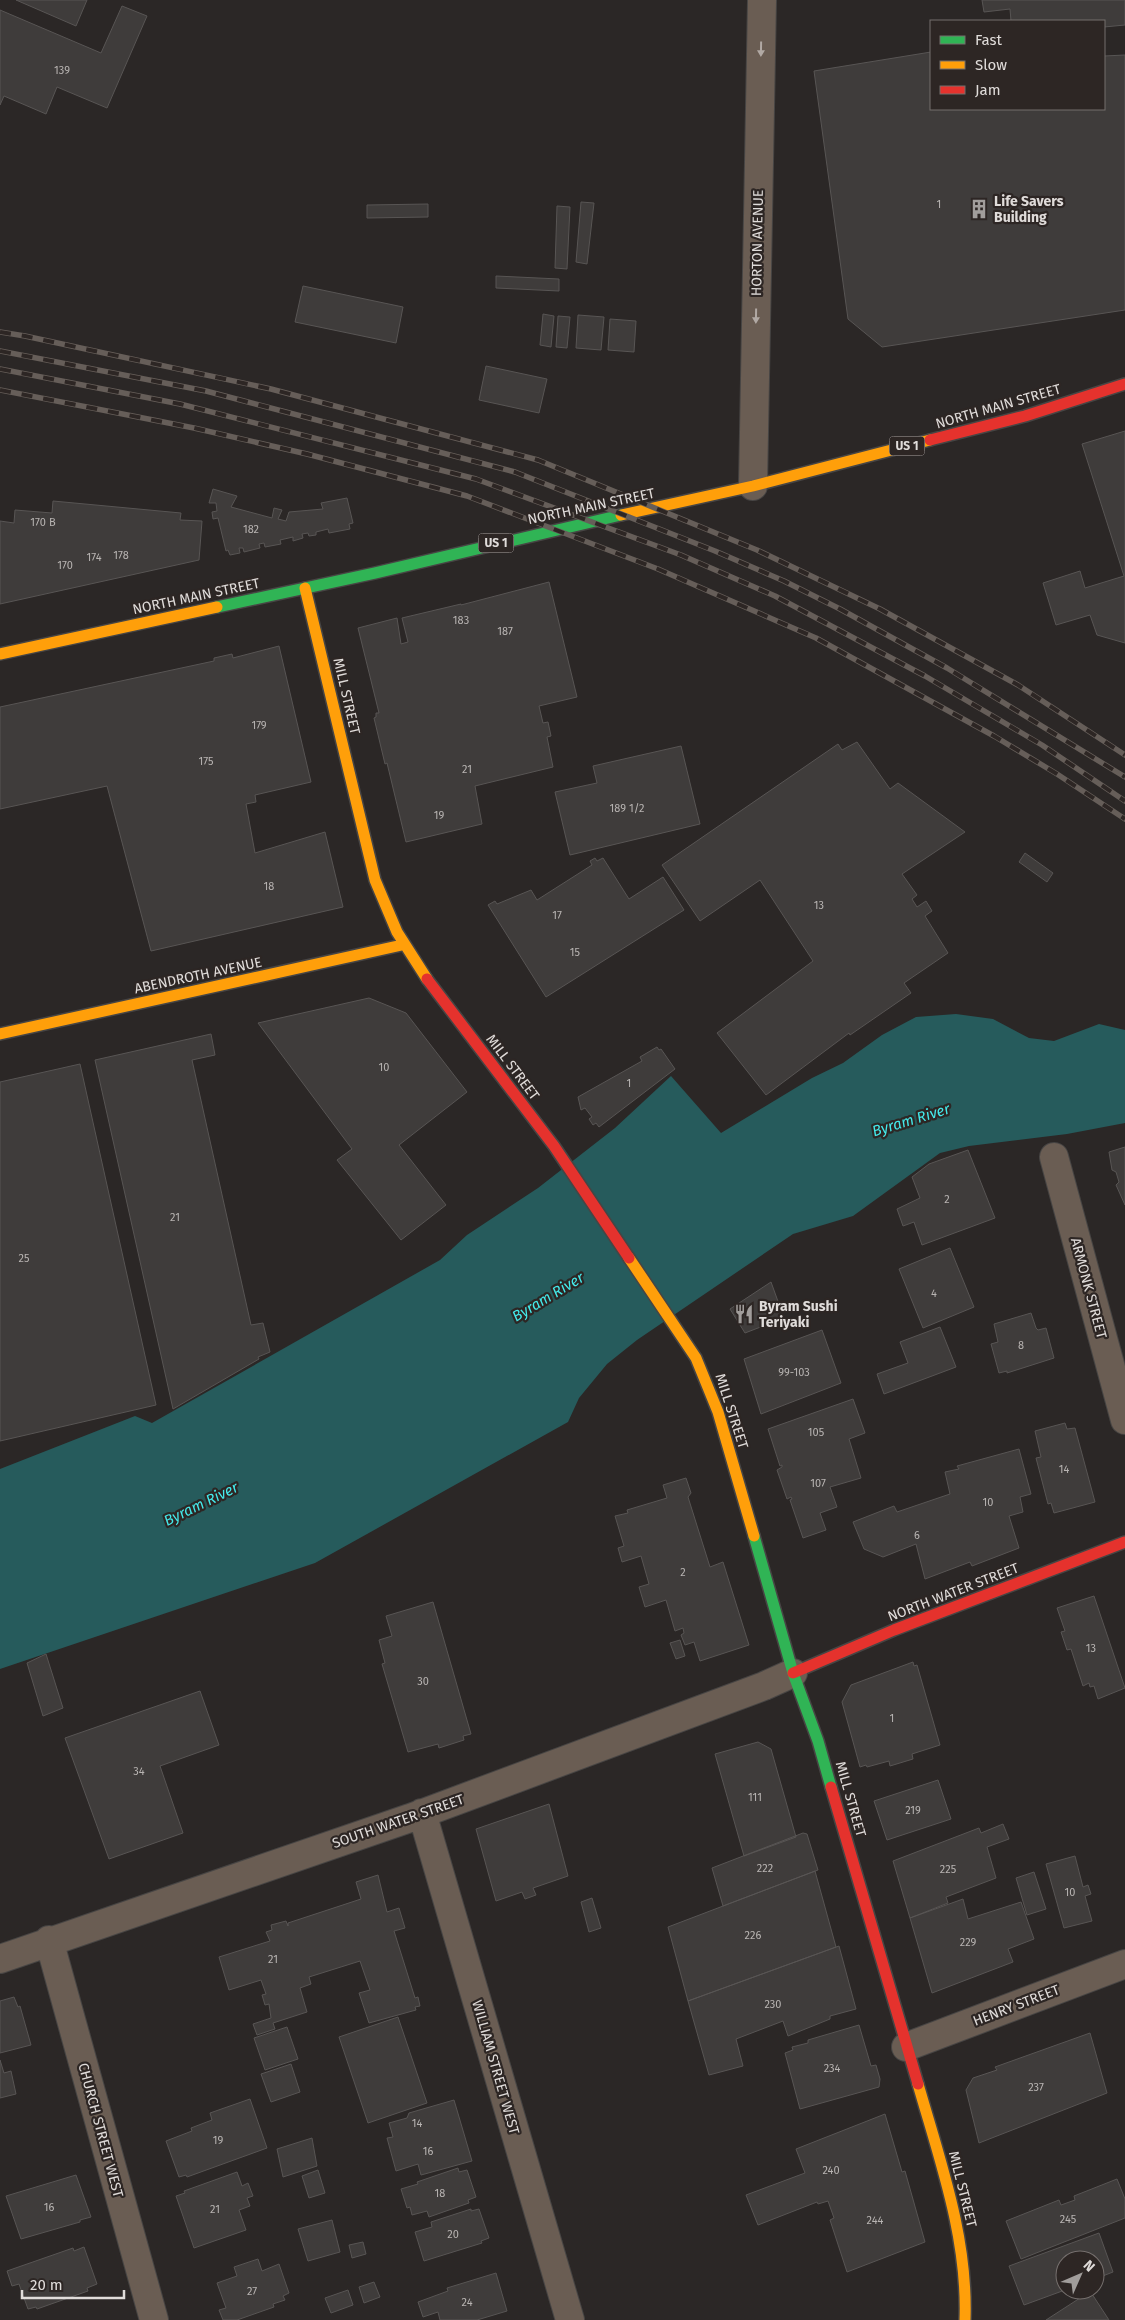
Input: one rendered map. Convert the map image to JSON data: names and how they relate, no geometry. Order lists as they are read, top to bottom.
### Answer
{
  "streets": {
    "main road": [
      "NORTH MAIN STREET",
      "US 1",
      "MILL STREET",
      "ABENDROTH AVENUE",
      "NORTH WATER STREET"
    ],
    "street": [
      "HORTON AVENUE",
      "ARMONK STREET",
      "SOUTH WATER STREET",
      "HENRY STREET",
      "WILLIAM STREET WEST",
      "CHURCH STREET WEST"
    ]
  },
  "crossings": [
    ["HORTON AVENUE", "NORTH MAIN STREET"],
    ["NORTH MAIN STREET", "MILL STREET"],
    ["MILL STREET", "ABENDROTH AVENUE"],
    ["MILL STREET", "NORTH WATER STREET"],
    ["MILL STREET", "SOUTH WATER STREET"],
    ["MILL STREET", "HENRY STREET"],
    ["NORTH WATER STREET", "SOUTH WATER STREET"],
    ["SOUTH WATER STREET", "WILLIAM STREET WEST"],
    ["SOUTH WATER STREET", "CHURCH STREET WEST"]
  ],
  "one_way": ["HORTON AVENUE"],
  "water": ["Byram River"],
  "places": {
    "building": ["Life Savers Building"],
    "restaurant": ["Byram Sushi Teriyaki"]
  },
  "house_numbers": [
    "139",
    "1",
    "170 B",
    "182",
    "178",
    "174",
    "170",
    "183",
    "187",
    "179",
    "175",
    "21",
    "189 1/2",
    "19",
    "18",
    "13",
    "17",
    "15",
    "10",
    "1",
    "2",
    "21",
    "25",
    "4",
    "8",
    "99-103",
    "105",
    "14",
    "107",
    "10",
    "6",
    "2",
    "13",
    "30",
    "1",
    "34",
    "111",
    "219",
    "222",
    "225",
    "10",
    "226",
    "229",
    "21",
    "230",
    "234",
    "237",
    "14",
    "19",
    "16",
    "240",
    "18",
    "16",
    "21",
    "245",
    "244",
    "20",
    "27",
    "24"
  ],
  "legend": ["Fast", "Slow", "Jam"],
  "scale_bar": "20 m",
  "north": "top right"
}
